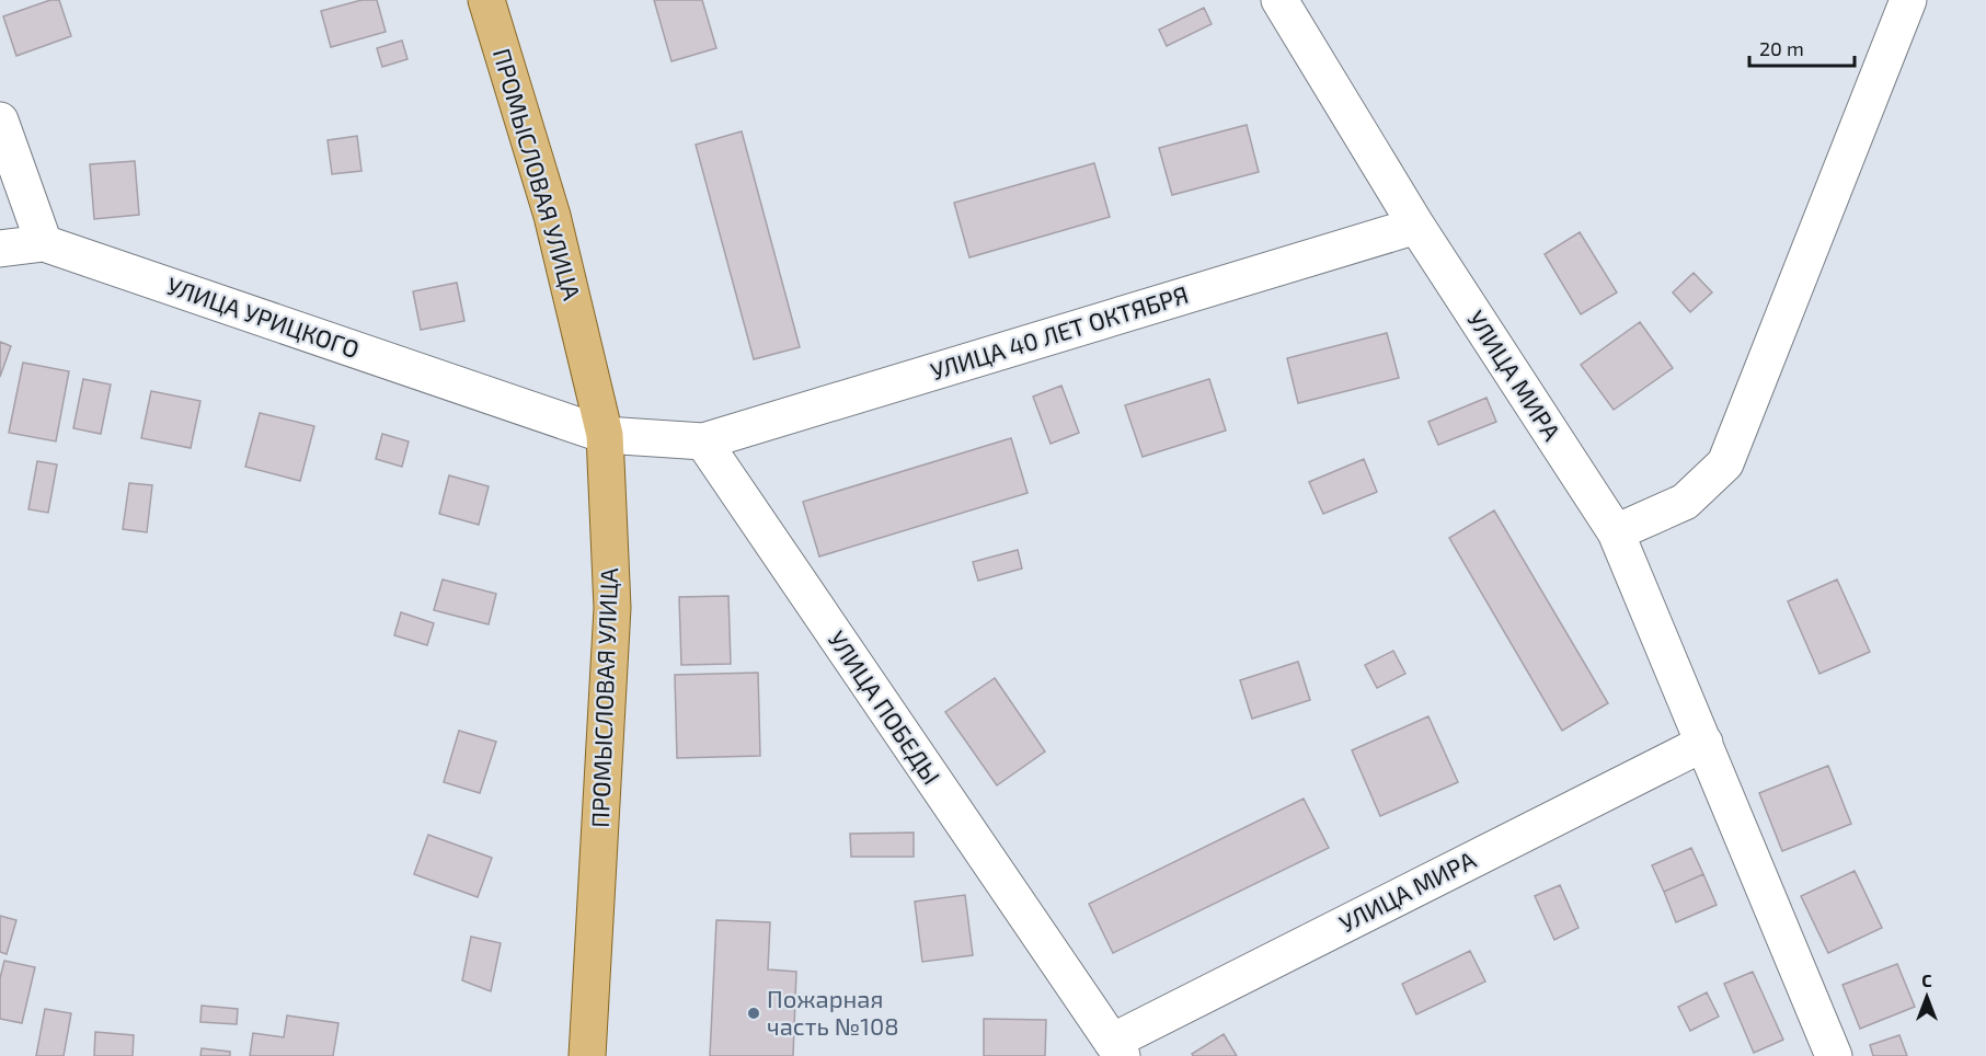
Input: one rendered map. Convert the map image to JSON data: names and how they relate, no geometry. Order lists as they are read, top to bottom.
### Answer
{
  "streets": {
    "main road": ["ПРОМЫСЛОВАЯ УЛИЦА"],
    "street": [
      "УЛИЦА УРИЦКОГО",
      "УЛИЦА 40 ЛЕТ ОКТЯБРЯ",
      "УЛИЦА МИРА",
      "УЛИЦА ПОБЕДЫ"
    ]
  },
  "crossings": [
    ["ПРОМЫСЛОВАЯ УЛИЦА", "УЛИЦА УРИЦКОГО"],
    ["УЛИЦА 40 ЛЕТ ОКТЯБРЯ", "УЛИЦА МИРА"],
    ["УЛИЦА 40 ЛЕТ ОКТЯБРЯ", "УЛИЦА ПОБЕДЫ"],
    ["УЛИЦА МИРА", "УЛИЦА ПОБЕДЫ"]
  ],
  "places": ["Пожарная часть №108"],
  "scale_bar": "20 m",
  "north": "top"
}
